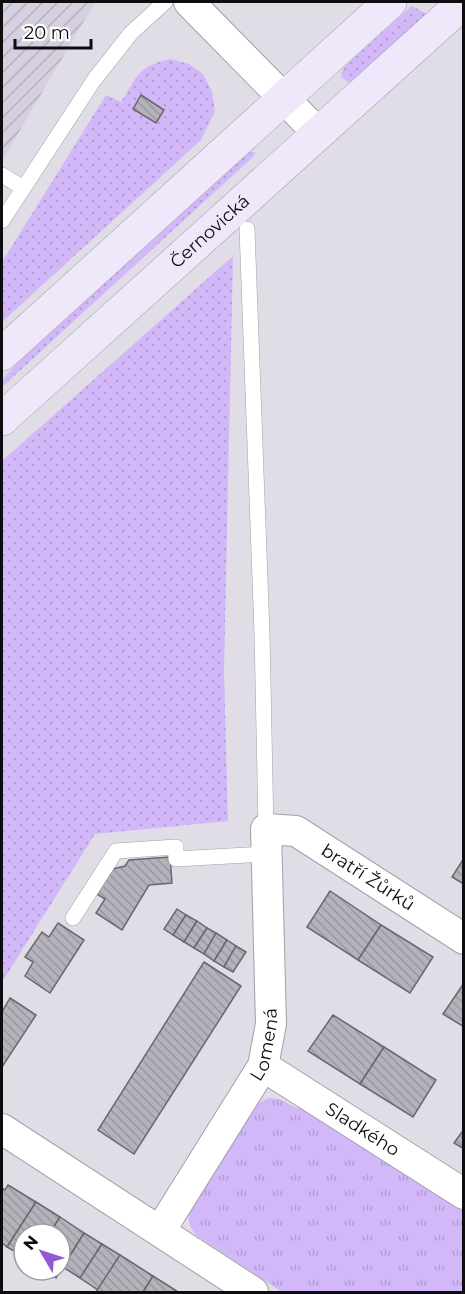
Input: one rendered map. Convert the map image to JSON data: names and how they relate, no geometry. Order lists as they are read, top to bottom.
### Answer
{
  "streets": {
    "main road": ["Černovická"],
    "street": ["bratří Žůrků", "Lomená", "Sladkého"]
  },
  "crossings": [
    ["bratří Žůrků", "Lomená"],
    ["Lomená", "Sladkého"]
  ],
  "scale_bar": "20 m",
  "north": "top left"
}
